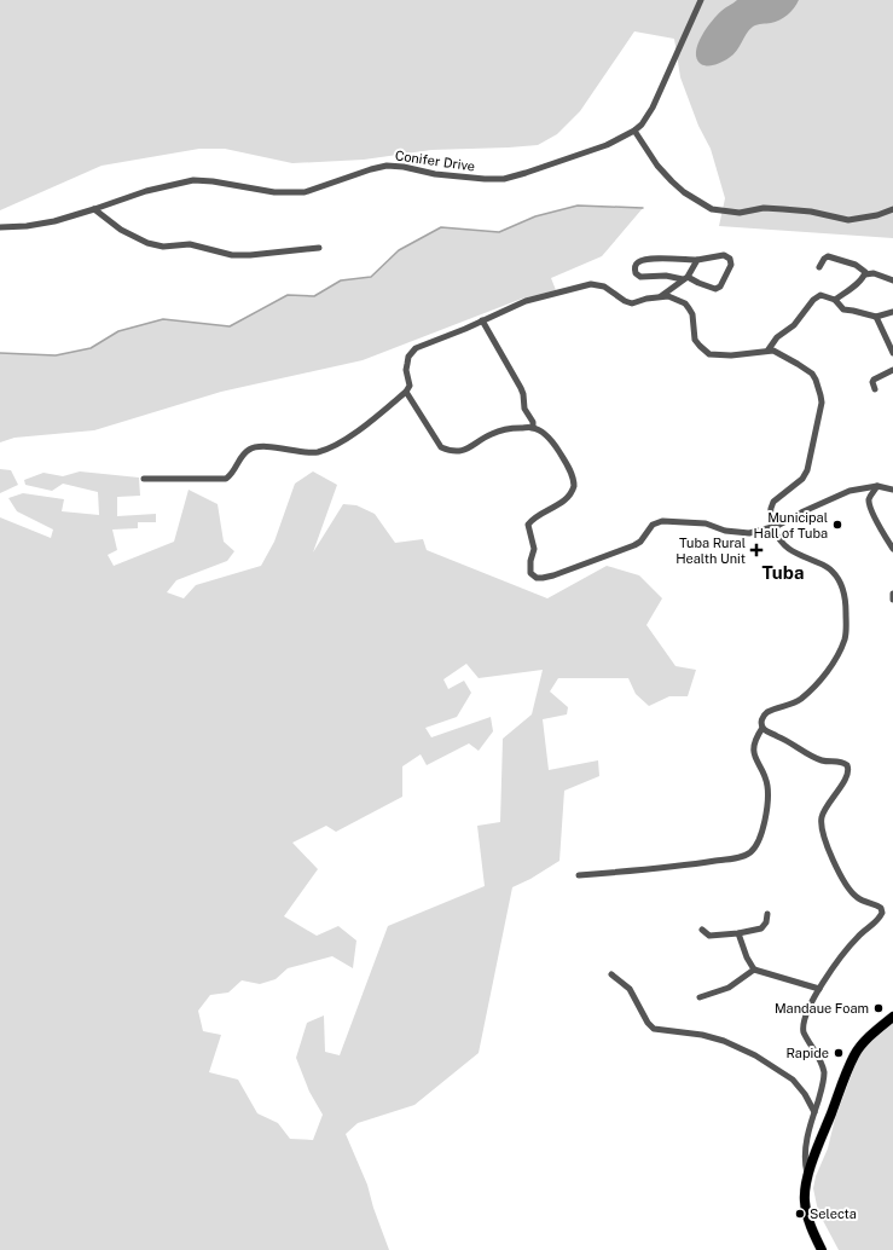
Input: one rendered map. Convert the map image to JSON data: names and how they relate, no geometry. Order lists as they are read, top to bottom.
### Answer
{
  "streets": {
    "street": ["Conifer Drive"]
  },
  "districts": ["Tuba"],
  "places": {
    "other": [
      "Municipal Hall of Tuba",
      "Mandaue Foam",
      "Rapide",
      "Selecta"
    ],
    "health": ["Tuba Rural Health Unit"]
  }
}
